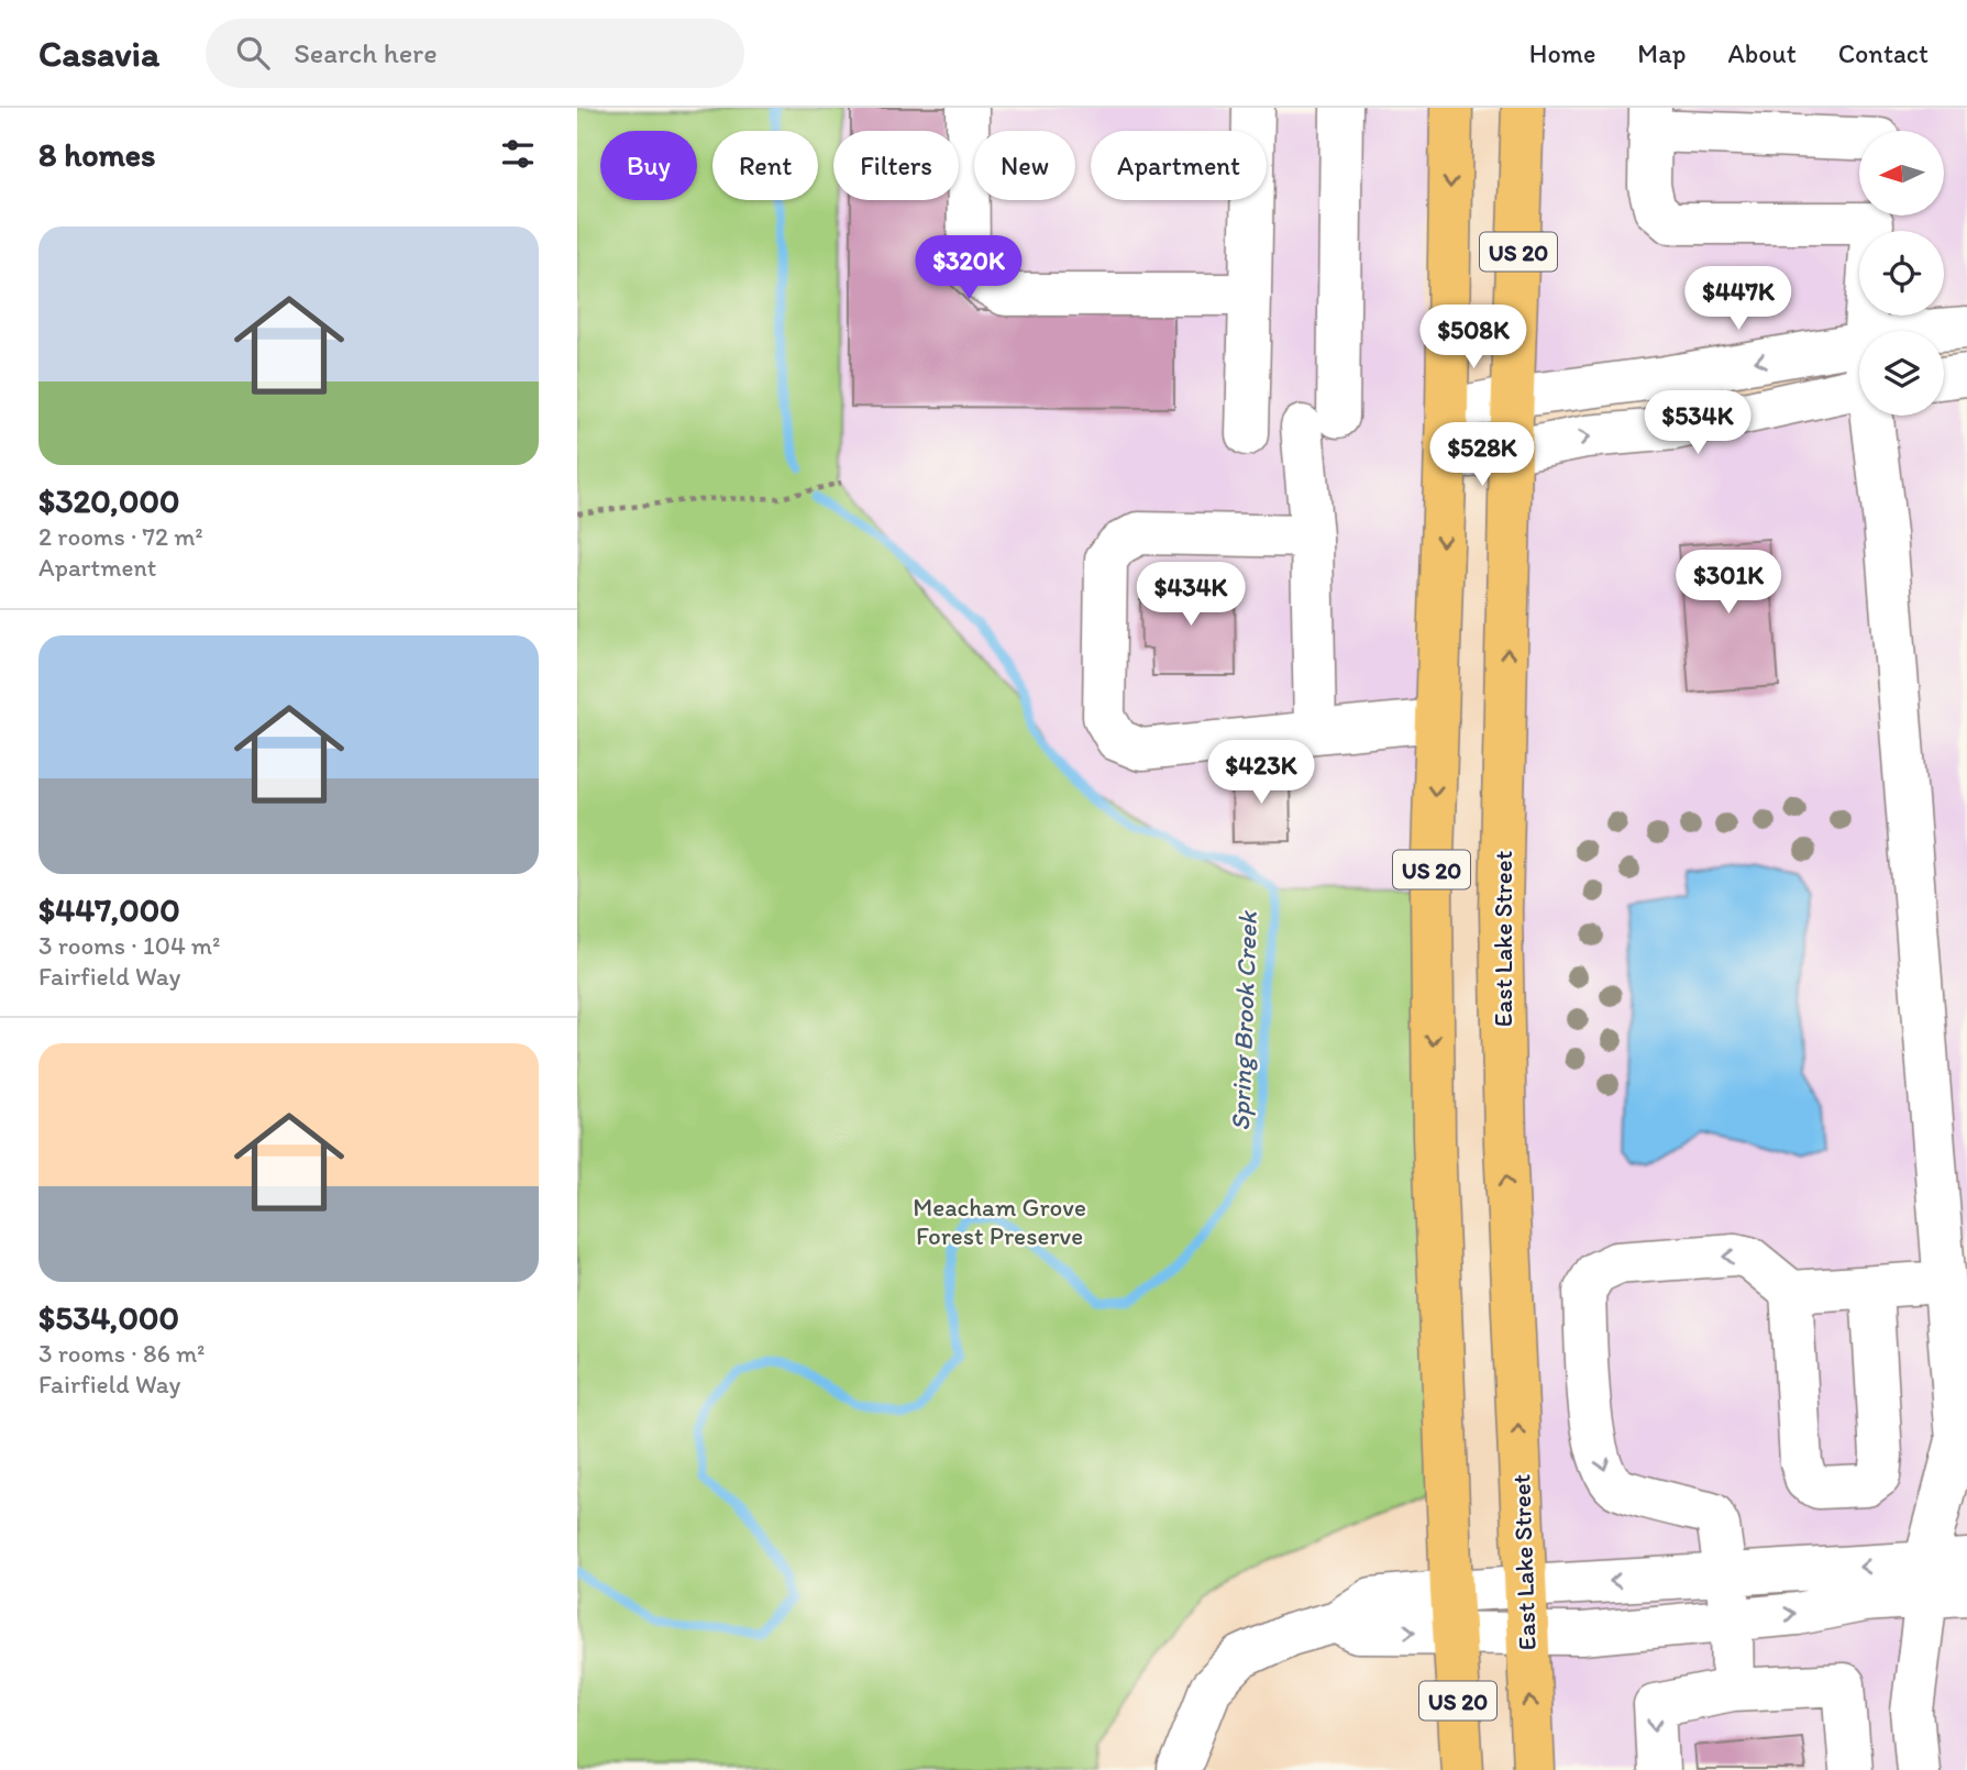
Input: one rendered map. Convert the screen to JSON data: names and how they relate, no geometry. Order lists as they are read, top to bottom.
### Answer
{
  "streets": {
    "main road": ["US 20", "East Lake Street"]
  },
  "water": ["Spring Brook Creek"],
  "parks": ["Meacham Grove Forest Preserve"],
  "north": "left",
  "page": {
    "header": "Casavia",
    "search": "Search here",
    "nav": [
      "Home",
      "Map",
      "About",
      "Contact"
    ],
    "heading": "8 homes",
    "chip": [
      "Buy",
      "Rent",
      "Filters",
      "New",
      "Apartment"
    ],
    "list": [
      {
        "name": "$320,000",
        "note": "2 rooms · 72 m² · Apartment"
      },
      {
        "name": "$447,000",
        "note": "3 rooms · 104 m² · Fairfield Way"
      },
      {
        "name": "$534,000",
        "note": "3 rooms · 86 m² · Fairfield Way"
      }
    ],
    "price": [
      "$320K",
      "$447K",
      "$508K",
      "$534K",
      "$528K",
      "$301K",
      "$434K",
      "$423K"
    ]
  }
}
